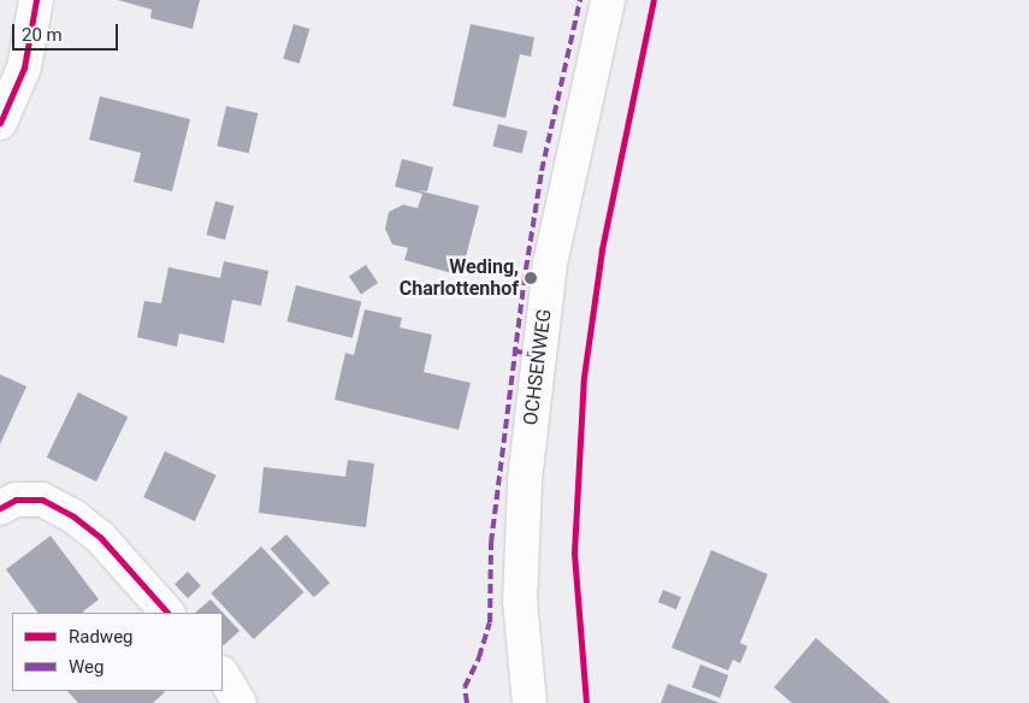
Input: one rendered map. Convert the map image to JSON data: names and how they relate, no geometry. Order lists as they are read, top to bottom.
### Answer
{
  "streets": {
    "main road": ["OCHSENWEG"]
  },
  "places": ["Weding, Charlottenhof"],
  "legend": ["Radweg", "Weg"],
  "scale_bar": "20 m"
}
